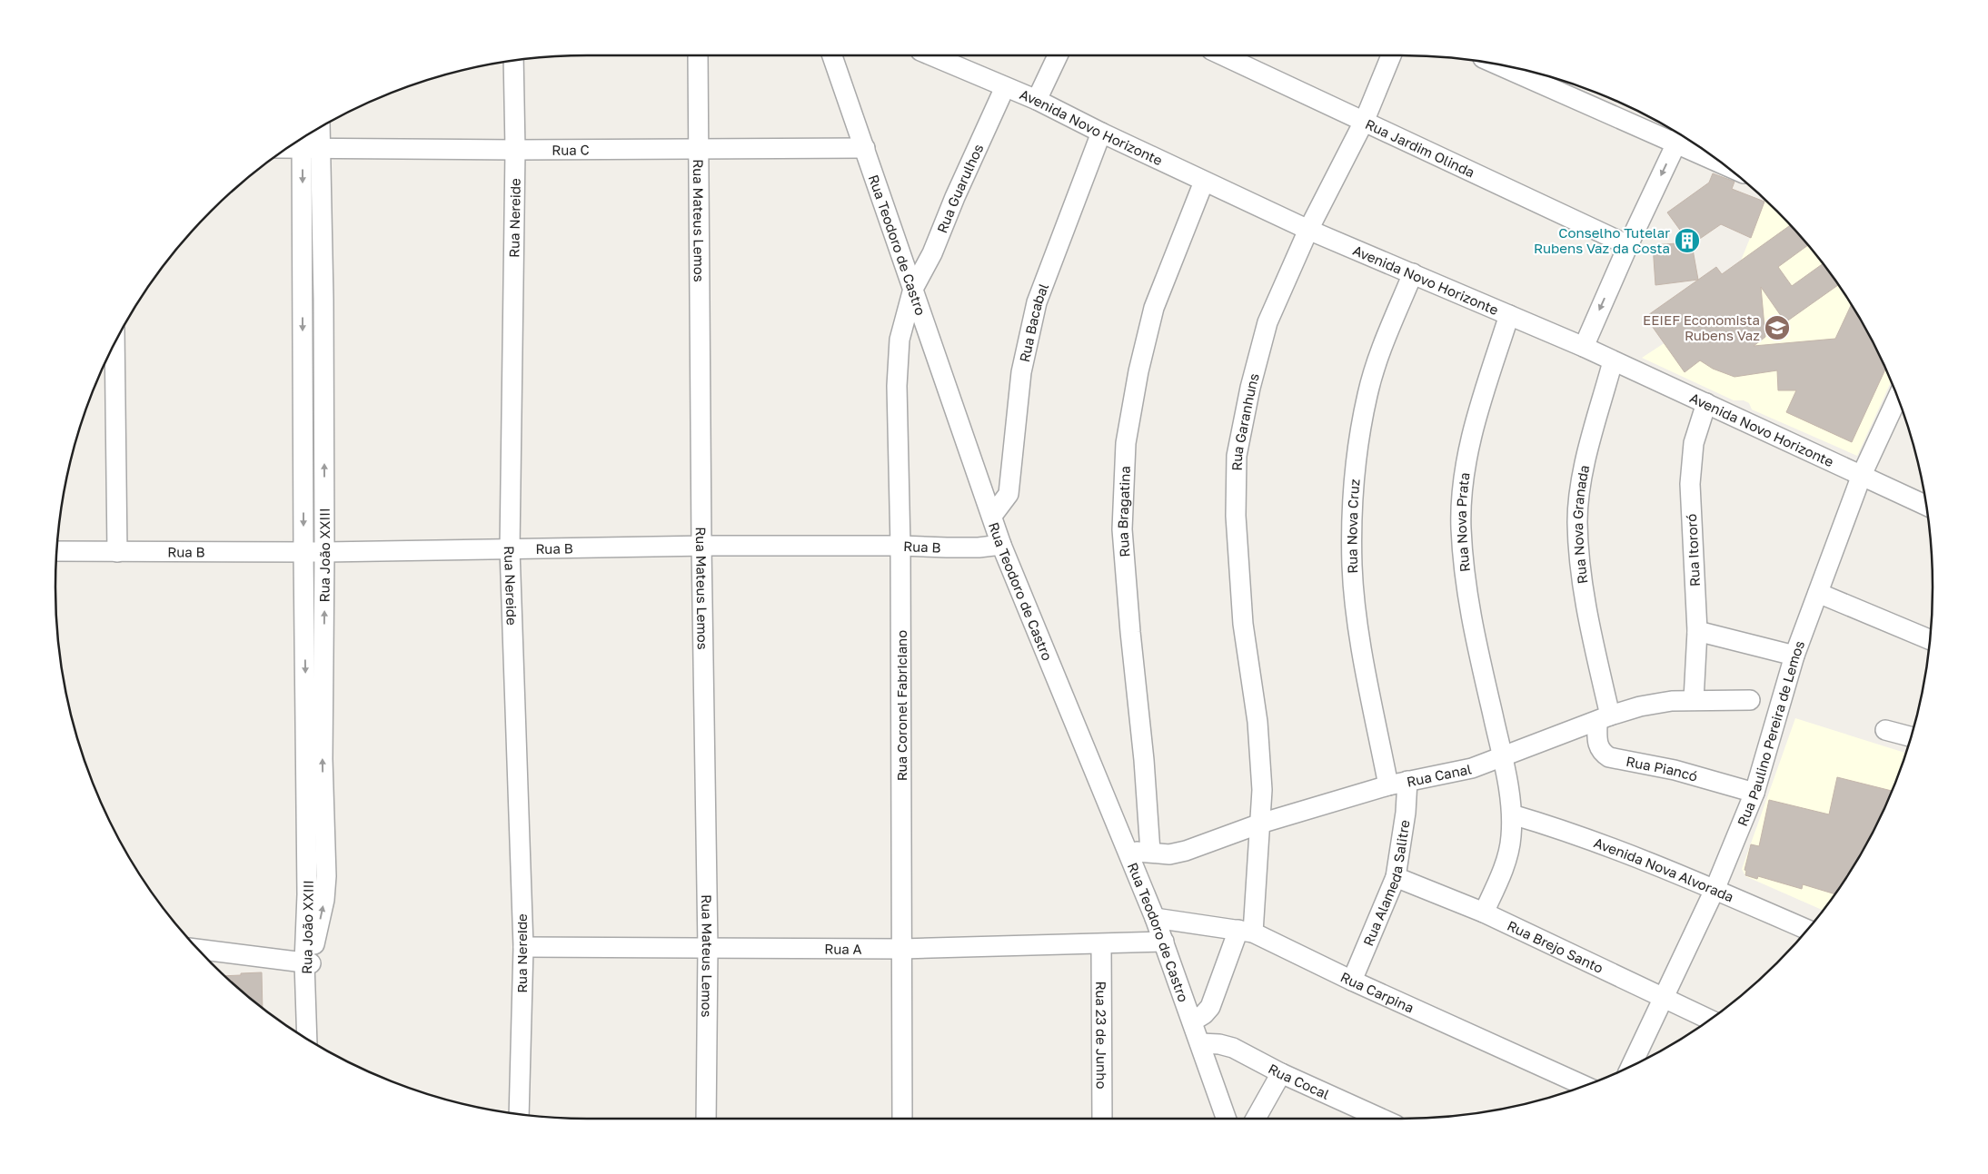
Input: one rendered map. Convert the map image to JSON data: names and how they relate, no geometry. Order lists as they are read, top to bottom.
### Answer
{
  "streets": {
    "street": [
      "Avenida Novo Horizonte",
      "Rua Jardim Olinda",
      "Rua C",
      "Rua Guarulhos",
      "Rua Nereide",
      "Rua Mateus Lemos",
      "Rua Teodoro de Castro",
      "Rua Bacabal",
      "Rua Garanhuns",
      "Rua Bragatina",
      "Rua Nova Prata",
      "Rua Nova Granada",
      "Rua Nova Cruz",
      "Rua B",
      "Rua Itororó",
      "Rua João XXIII",
      "Rua Coronel Fabriciano",
      "Rua Paulino Pereira de Lemos",
      "Rua Piancó",
      "Rua Canal",
      "Avenida Nova Alvorada",
      "Rua Alameda Salitre",
      "Rua Brejo Santo",
      "Rua A",
      "Rua Carpina",
      "Rua 23 de Junho",
      "Rua Cocal"
    ]
  },
  "crossings": [
    ["Avenida Novo Horizonte", "Rua Guarulhos"],
    ["Avenida Novo Horizonte", "Rua Bacabal"],
    ["Avenida Novo Horizonte", "Rua Garanhuns"],
    ["Avenida Novo Horizonte", "Rua Bragatina"],
    ["Avenida Novo Horizonte", "Rua Nova Prata"],
    ["Avenida Novo Horizonte", "Rua Nova Granada"],
    ["Avenida Novo Horizonte", "Rua Nova Cruz"],
    ["Avenida Novo Horizonte", "Rua Itororó"],
    ["Avenida Novo Horizonte", "Rua Paulino Pereira de Lemos"],
    ["Rua Jardim Olinda", "Rua Garanhuns"],
    ["Rua C", "Rua Nereide"],
    ["Rua C", "Rua Mateus Lemos"],
    ["Rua C", "Rua Teodoro de Castro"],
    ["Rua C", "Rua João XXIII"],
    ["Rua Guarulhos", "Rua Teodoro de Castro"],
    ["Rua Guarulhos", "Rua Coronel Fabriciano"],
    ["Rua Nereide", "Rua B"],
    ["Rua Nereide", "Rua A"],
    ["Rua Mateus Lemos", "Rua B"],
    ["Rua Mateus Lemos", "Rua A"],
    ["Rua Teodoro de Castro", "Rua Bacabal"],
    ["Rua Teodoro de Castro", "Rua Garanhuns"],
    ["Rua Teodoro de Castro", "Rua B"],
    ["Rua Teodoro de Castro", "Rua Coronel Fabriciano"],
    ["Rua Teodoro de Castro", "Rua Canal"],
    ["Rua Teodoro de Castro", "Rua A"],
    ["Rua Teodoro de Castro", "Rua Carpina"],
    ["Rua Teodoro de Castro", "Rua Cocal"],
    ["Rua Garanhuns", "Rua Canal"],
    ["Rua Garanhuns", "Rua Carpina"],
    ["Rua Bragatina", "Rua Canal"],
    ["Rua Nova Prata", "Rua Canal"],
    ["Rua Nova Prata", "Avenida Nova Alvorada"],
    ["Rua Nova Prata", "Rua Brejo Santo"],
    ["Rua Nova Granada", "Rua Piancó"],
    ["Rua Nova Granada", "Rua Canal"],
    ["Rua Nova Cruz", "Rua Canal"],
    ["Rua Nova Cruz", "Rua Alameda Salitre"],
    ["Rua B", "Rua João XXIII"],
    ["Rua B", "Rua Coronel Fabriciano"],
    ["Rua Itororó", "Rua Canal"],
    ["Rua Coronel Fabriciano", "Rua A"],
    ["Rua Paulino Pereira de Lemos", "Rua Piancó"],
    ["Rua Paulino Pereira de Lemos", "Avenida Nova Alvorada"],
    ["Rua Paulino Pereira de Lemos", "Rua Brejo Santo"],
    ["Rua Piancó", "Rua Canal"],
    ["Rua Canal", "Rua Alameda Salitre"],
    ["Rua Alameda Salitre", "Rua Brejo Santo"],
    ["Rua Alameda Salitre", "Rua Carpina"],
    ["Rua A", "Rua 23 de Junho"]
  ],
  "places": {
    "building": ["Conselho Tutelar Rubens Vaz da Costa"],
    "school or university": ["EEIEF Economista Rubens Vaz"]
  }
}
